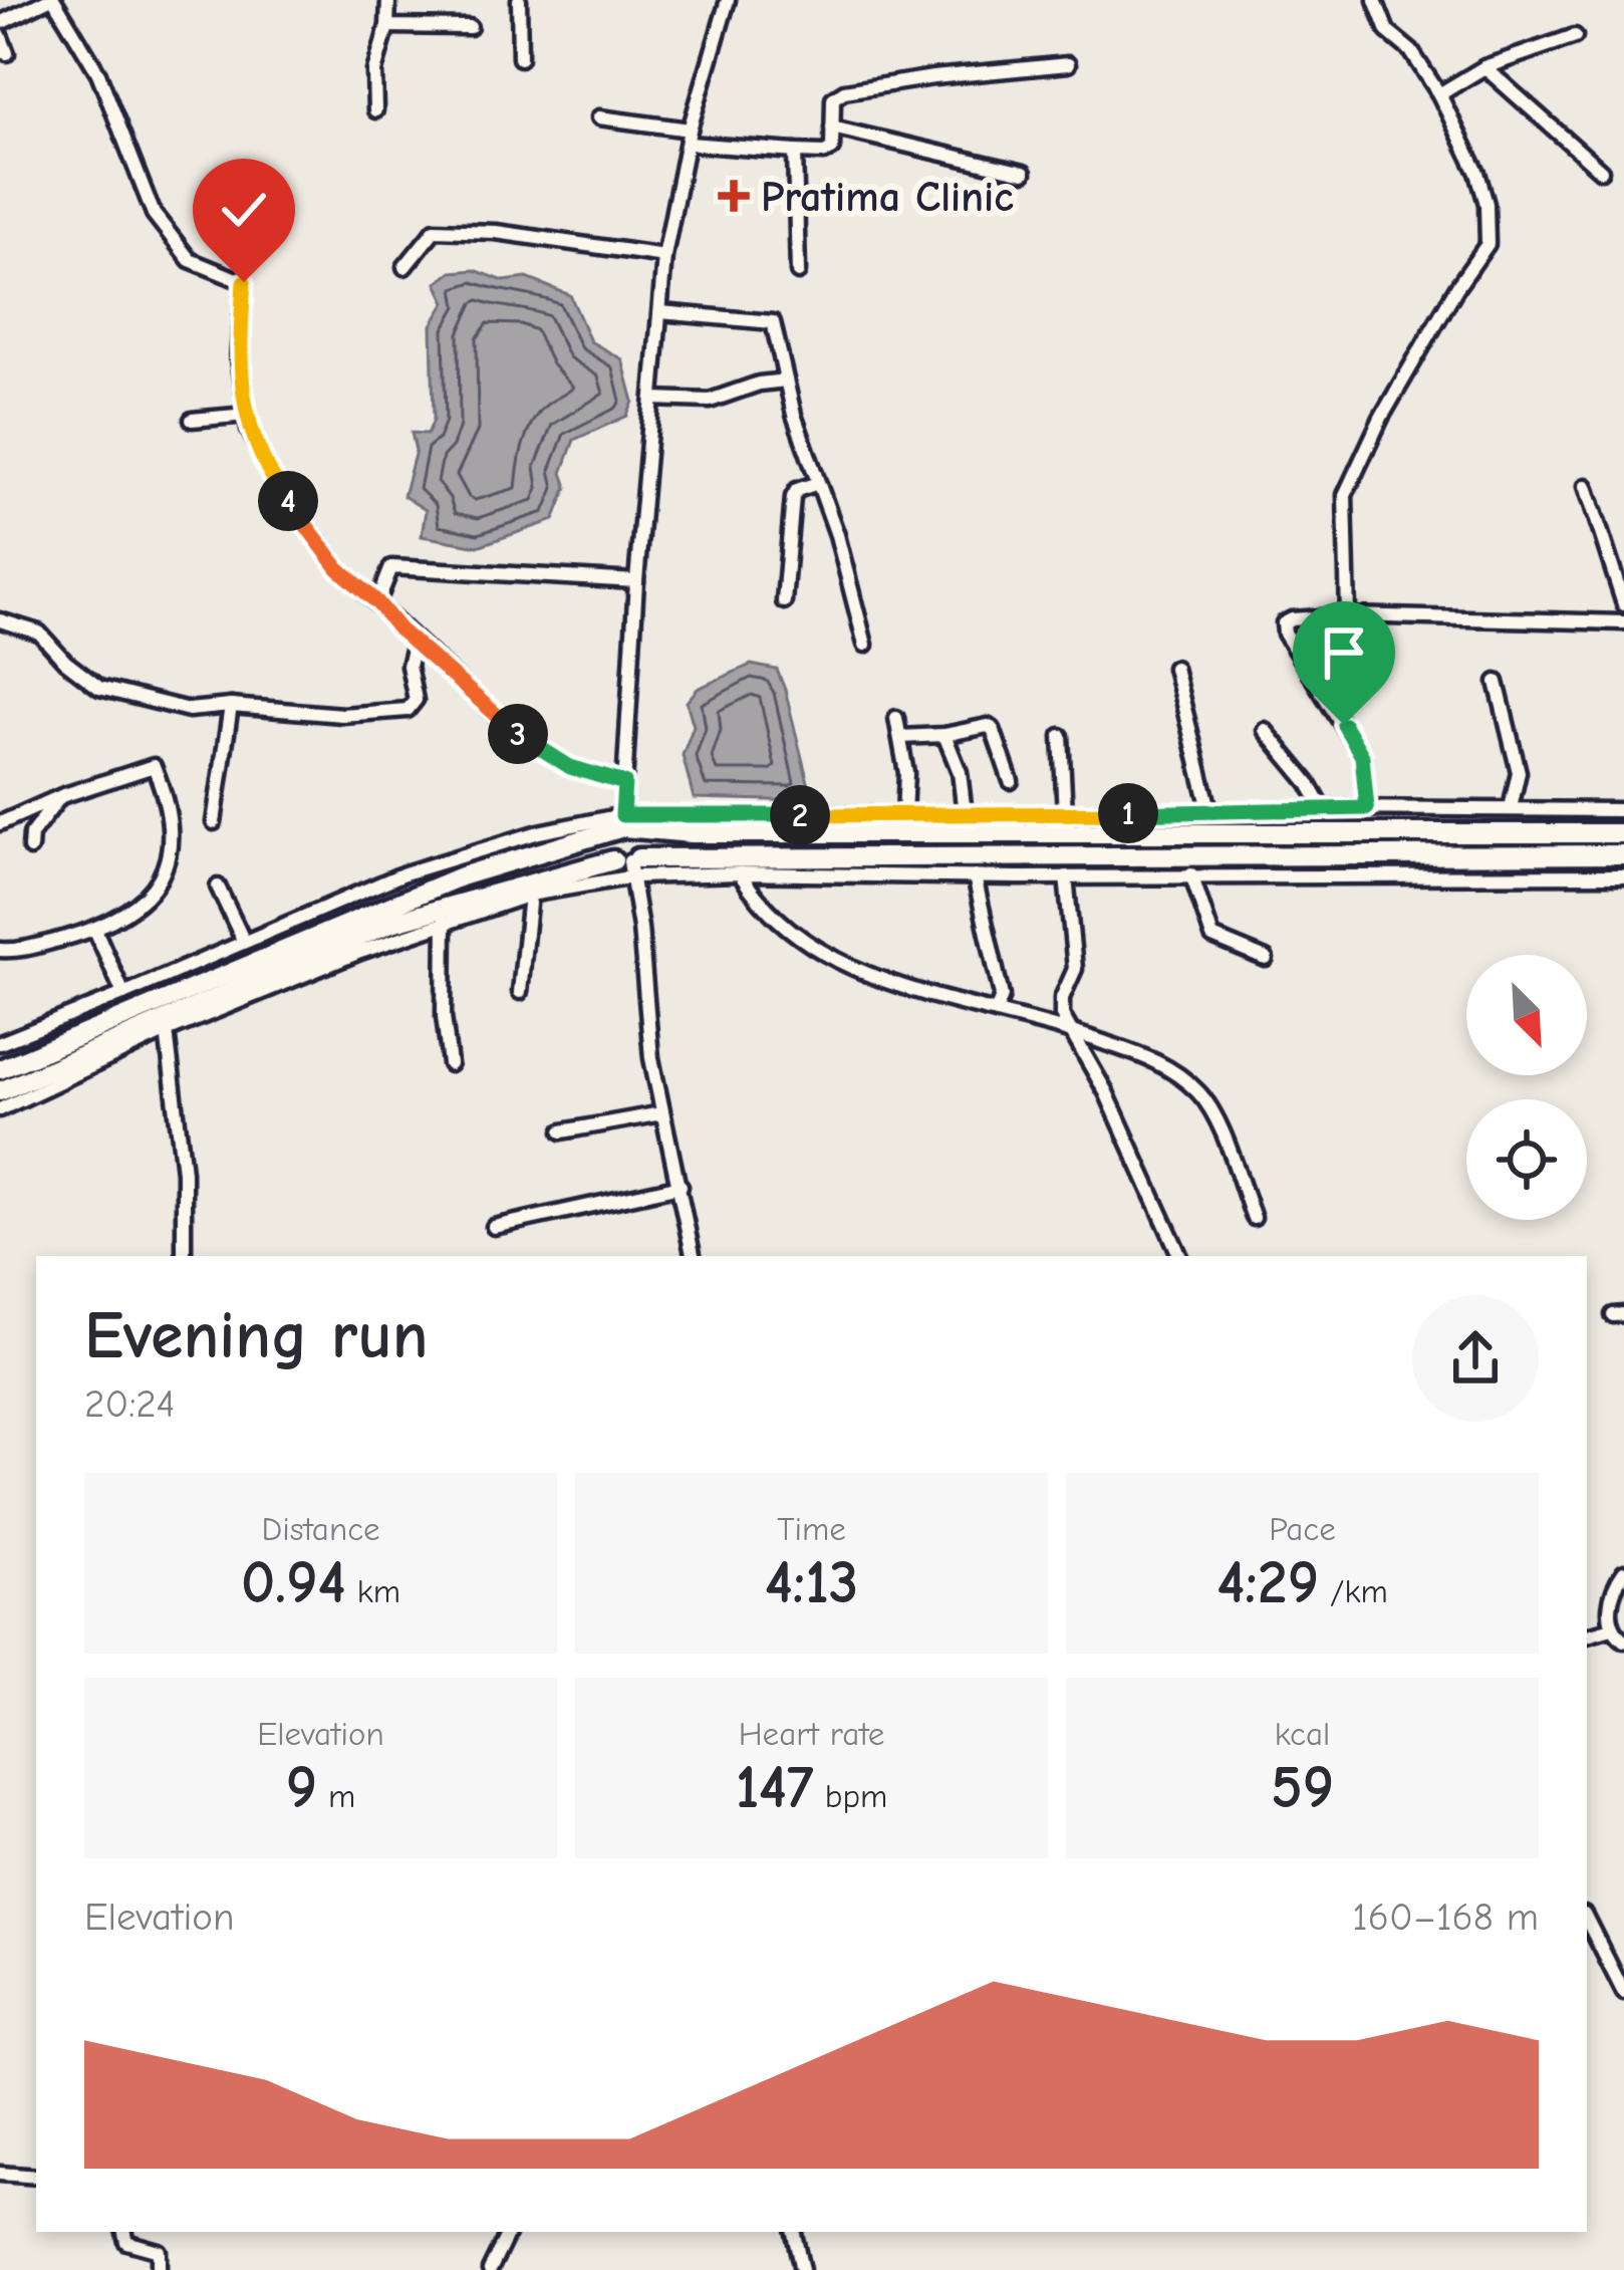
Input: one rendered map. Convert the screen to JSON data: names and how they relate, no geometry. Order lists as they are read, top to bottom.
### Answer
{
  "places": {
    "health": ["Pratima Clinic"]
  },
  "north": "bottom right",
  "page": {
    "pins": [
      "4",
      "3",
      "1",
      "2"
    ],
    "heading": ["Evening run", "20:24"],
    "stats": [
      ["Distance", "0.94 km"],
      ["Time", "4:13"],
      ["Pace", "4:29 /km"],
      ["Elevation", "9 m"],
      ["Heart rate", "147 bpm"],
      ["kcal", "59"]
    ],
    "chart": ["Elevation", "160–168 m"]
  }
}
